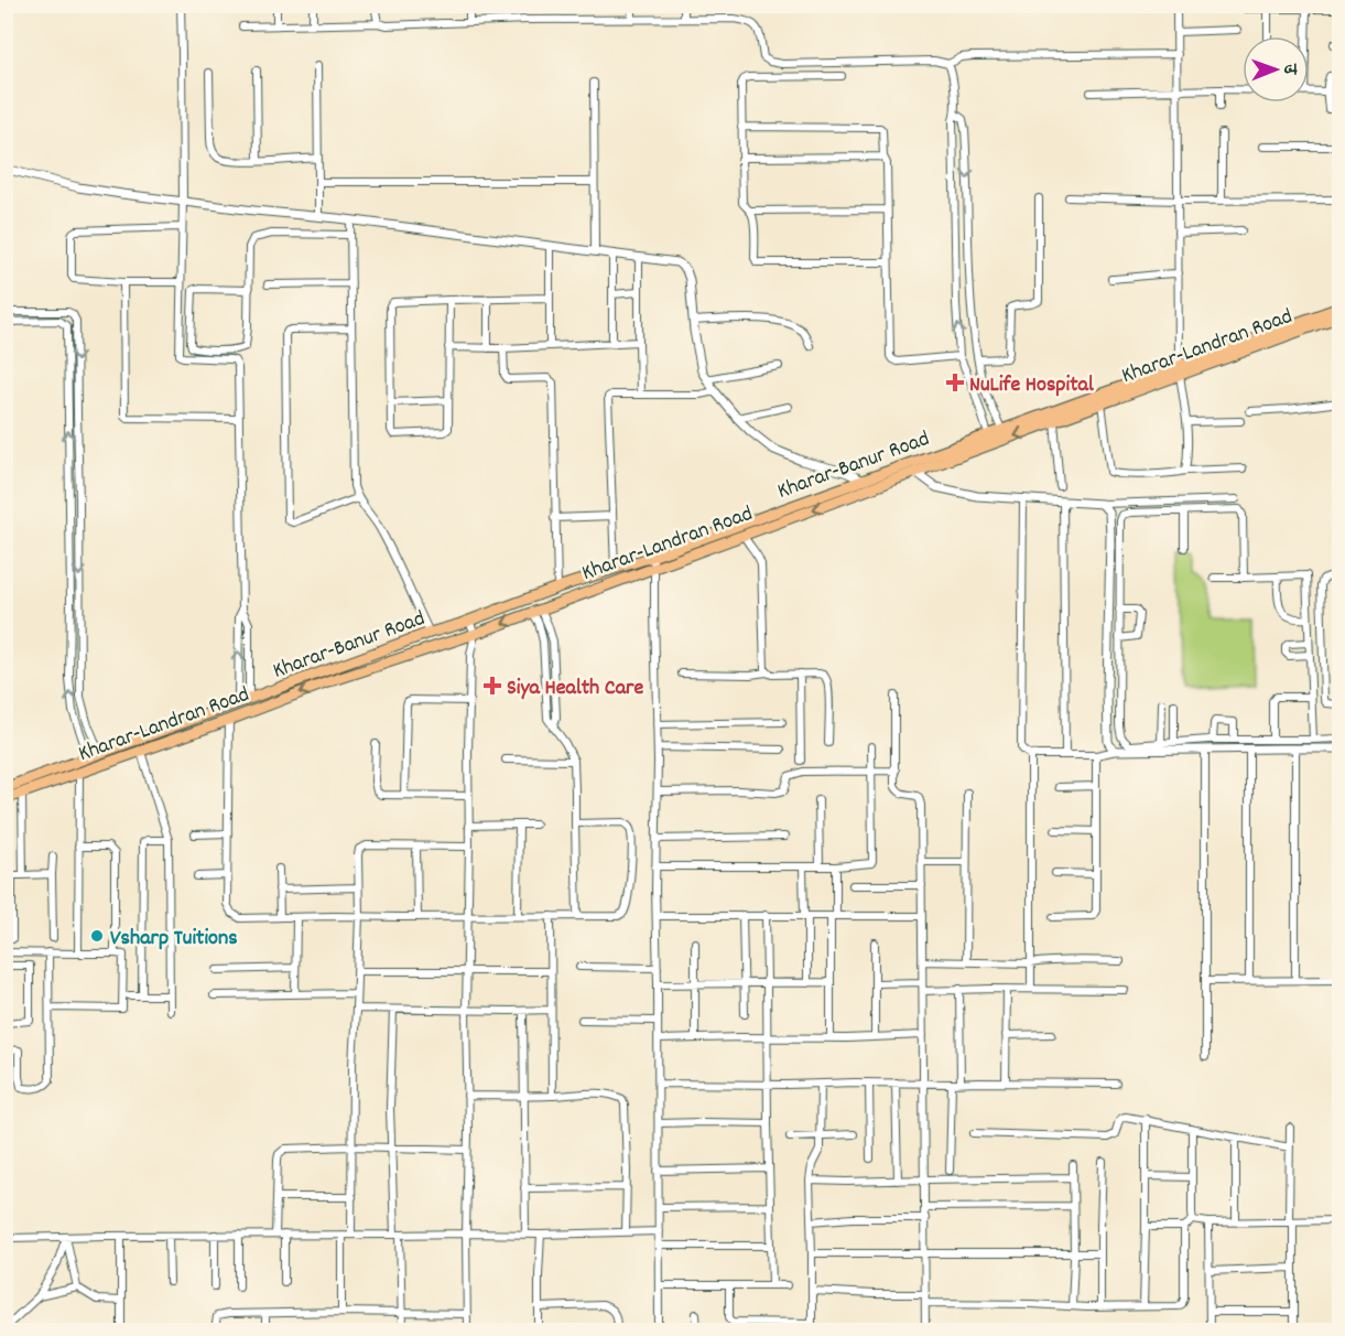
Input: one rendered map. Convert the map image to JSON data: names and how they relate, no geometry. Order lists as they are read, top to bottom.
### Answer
{
  "streets": {
    "highway": ["Kharar-Landran Road", "Kharar-Banur Road"]
  },
  "crossings": [
    ["Kharar-Landran Road", "Kharar-Banur Road"]
  ],
  "one_way": ["Kharar-Landran Road"],
  "places": {
    "health": ["NuLife Hospital", "Siya Health Care"],
    "other": ["Vsharp Tuitions"]
  },
  "north": "right"
}
